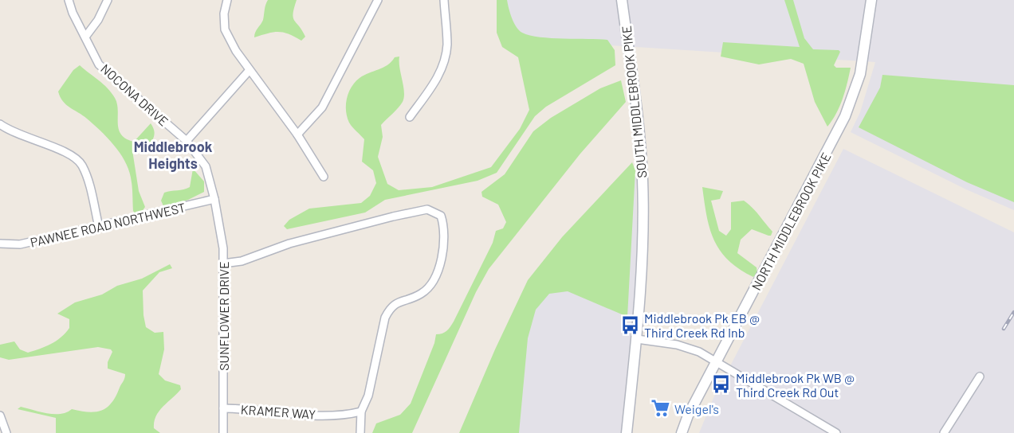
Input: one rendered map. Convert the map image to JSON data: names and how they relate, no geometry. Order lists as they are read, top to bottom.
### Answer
{
  "streets": {
    "main road": ["SOUTH MIDDLEBROOK PIKE", "NORTH MIDDLEBROOK PIKE"],
    "street": [
      "NOCONA DRIVE",
      "PAWNEE ROAD NORTHWEST",
      "SUNFLOWER DRIVE",
      "KRAMER WAY"
    ]
  },
  "crossings": [
    ["NOCONA DRIVE", "PAWNEE ROAD NORTHWEST"],
    ["NOCONA DRIVE", "SUNFLOWER DRIVE"],
    ["PAWNEE ROAD NORTHWEST", "SUNFLOWER DRIVE"],
    ["SUNFLOWER DRIVE", "KRAMER WAY"]
  ],
  "districts": ["Middlebrook Heights"],
  "places": {
    "bus stop": ["Middlebrook Pk EB @ Third Creek Rd Inb", "Middlebrook Pk WB @ Third Creek Rd Out"],
    "supermarket": ["Weigel's"]
  }
}
